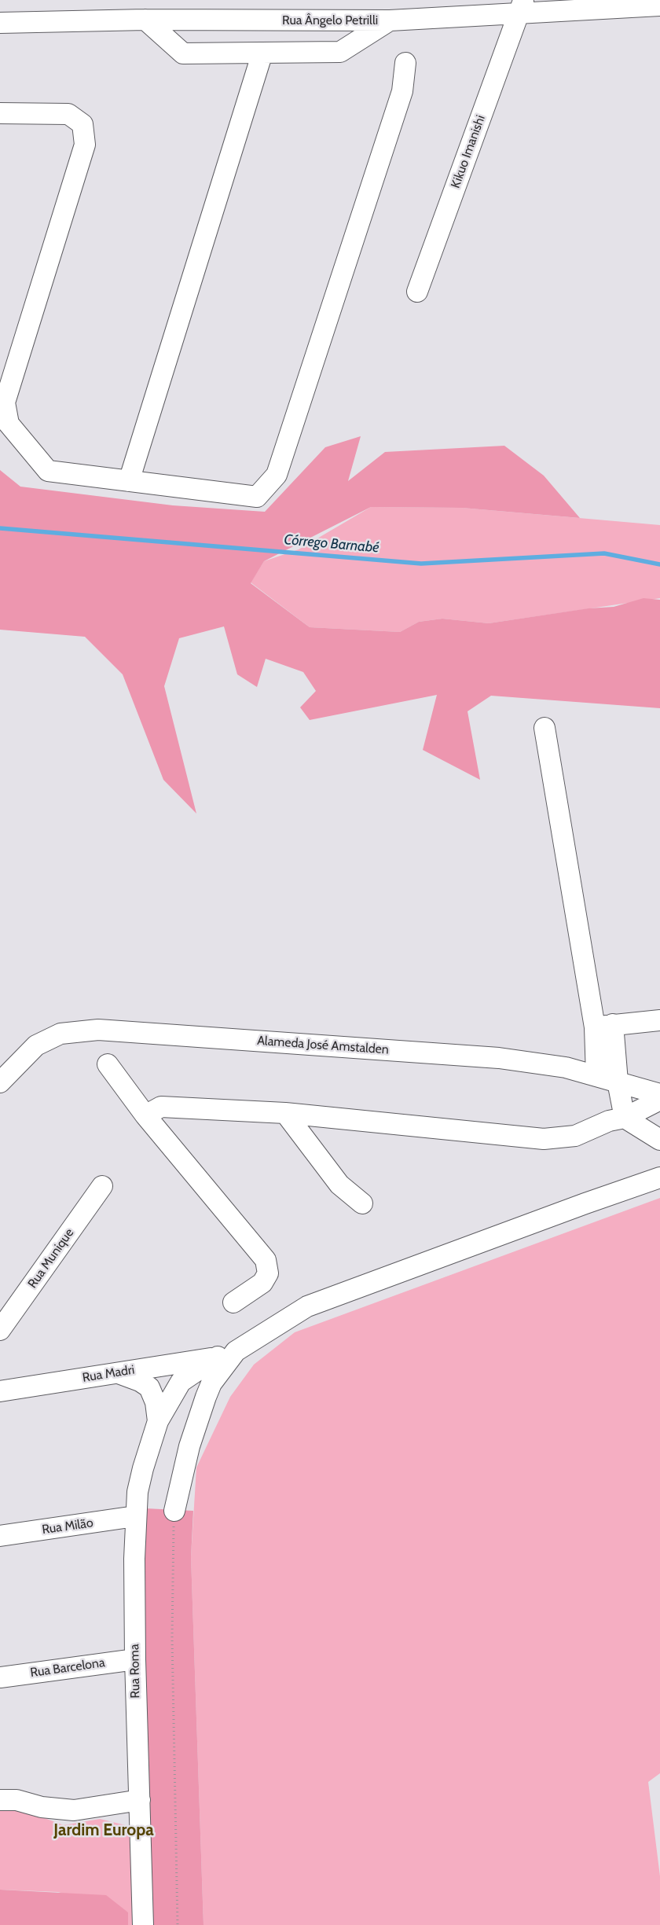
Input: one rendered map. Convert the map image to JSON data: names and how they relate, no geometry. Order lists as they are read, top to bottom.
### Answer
{
  "streets": {
    "street": [
      "Rua Ângelo Petrilli",
      "Kikuo Imanishi",
      "Alameda José Amstalden",
      "Rua Munique",
      "Rua Madri",
      "Rua Milão",
      "Rua Barcelona",
      "Rua Roma"
    ]
  },
  "crossings": [
    ["Rua Ângelo Petrilli", "Kikuo Imanishi"],
    ["Rua Madri", "Rua Roma"],
    ["Rua Milão", "Rua Roma"],
    ["Rua Barcelona", "Rua Roma"]
  ],
  "districts": ["Jardim Europa"],
  "water": ["Córrego Barnabé"]
}
